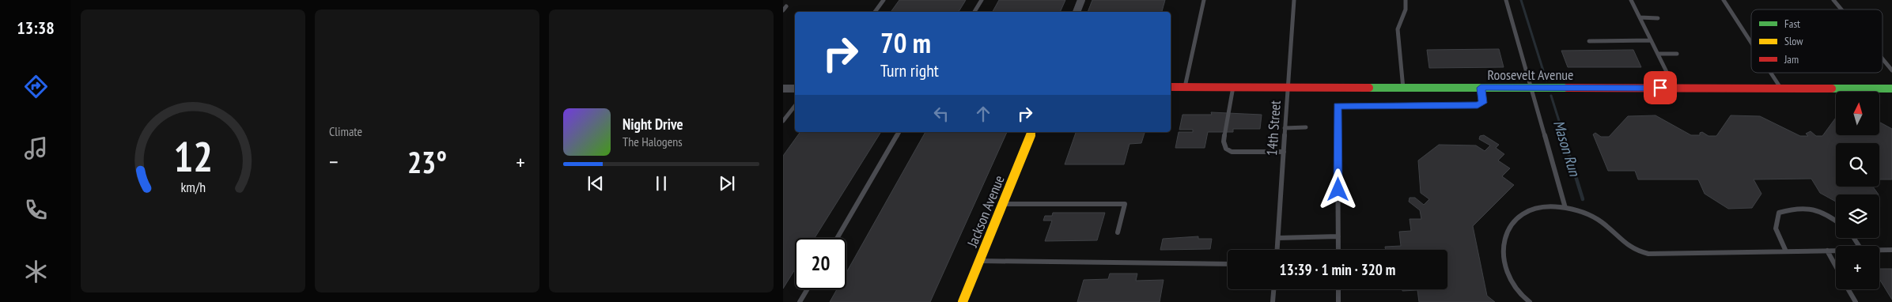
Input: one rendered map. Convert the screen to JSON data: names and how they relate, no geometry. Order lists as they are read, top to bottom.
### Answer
{
  "streets": {
    "street": ["Roosevelt Avenue", "Jackson Avenue"],
    "lane": ["14th Street"]
  },
  "crossings": [
    ["Roosevelt Avenue", "14th Street"]
  ],
  "water": ["Mason Run"],
  "legend": ["Fast", "Slow", "Jam"],
  "north": "top",
  "page": {
    "tabs": "13:38",
    "tile": "Climate",
    "turn": ["70 m", "Turn right"],
    "map_buttons": "+",
    "song": ["Night Drive", "The Halogens"],
    "heat": ["−", "23°", "+"],
    "limit": "20",
    "trip": "13:39 · 1 min · 320 m",
    "gauge": ["12", "km/h"]
  }
}
